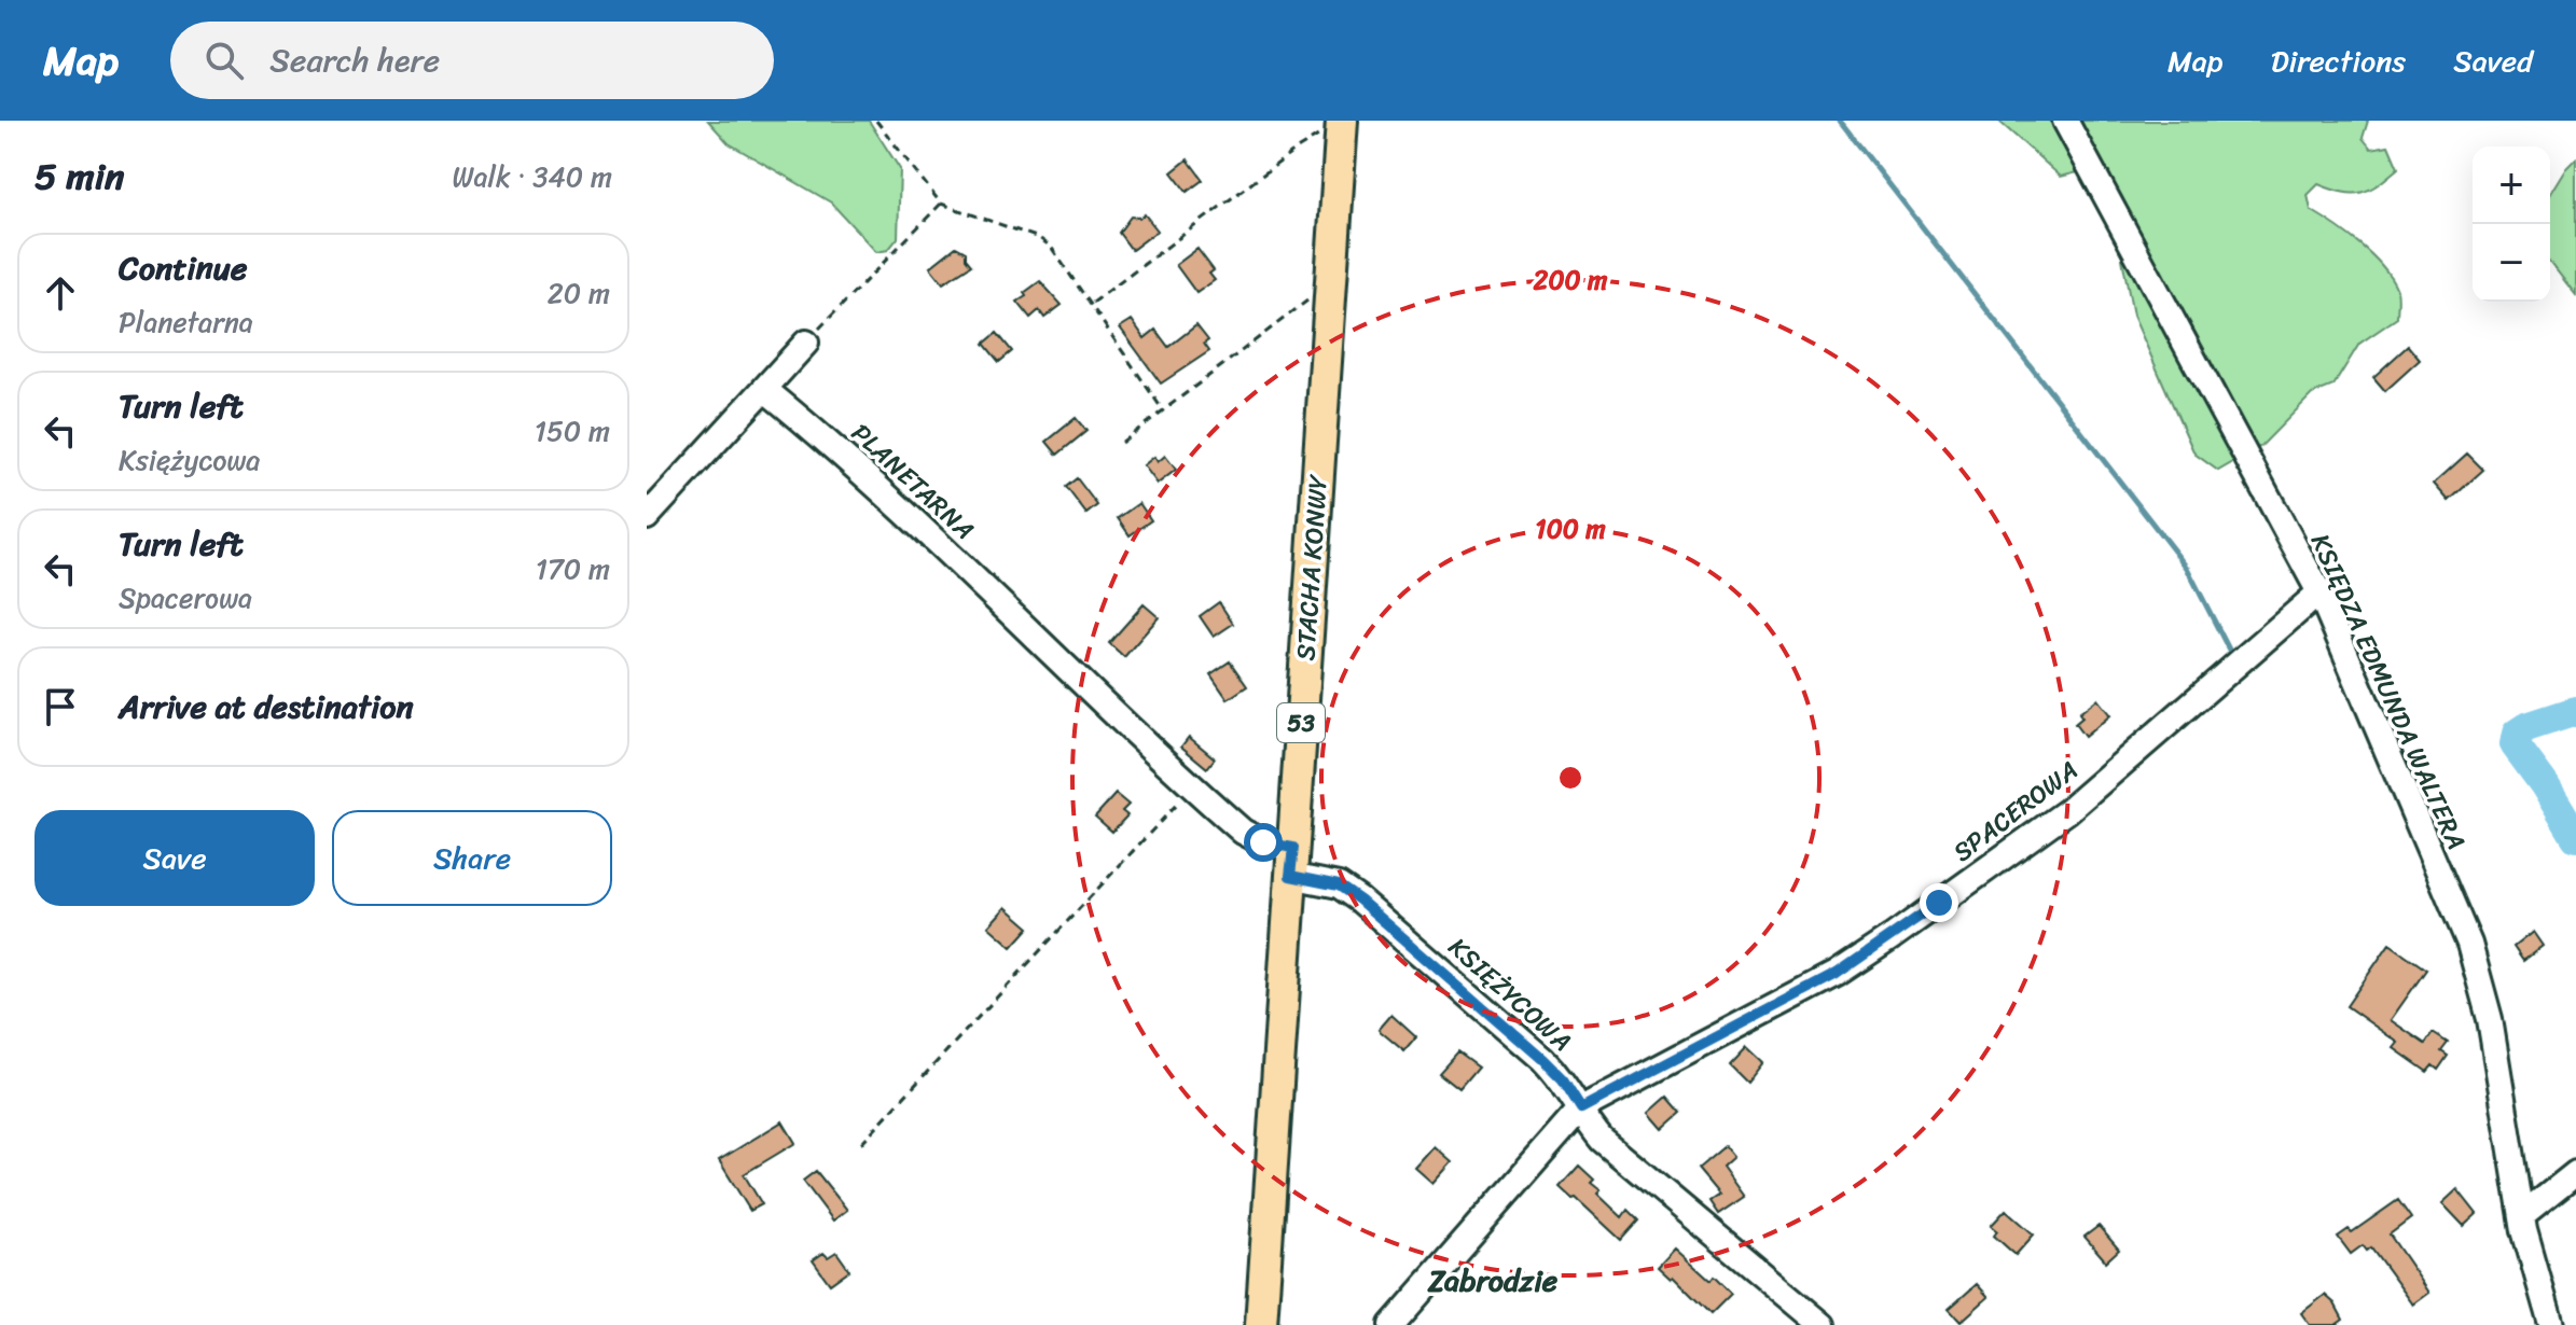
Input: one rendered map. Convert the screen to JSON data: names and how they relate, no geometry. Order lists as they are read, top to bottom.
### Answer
{
  "streets": {
    "main road": ["STACHA KONWY", "53"],
    "street": [
      "PLANETARNA",
      "KSIĘDZA EDMUNDA WALTERA",
      "SPACEROWA",
      "KSIĘŻYCOWA"
    ]
  },
  "crossings": [
    ["PLANETARNA", "STACHA KONWY"],
    ["PLANETARNA", "KSIĘŻYCOWA"],
    ["STACHA KONWY", "KSIĘŻYCOWA"],
    ["KSIĘDZA EDMUNDA WALTERA", "SPACEROWA"],
    ["SPACEROWA", "KSIĘŻYCOWA"]
  ],
  "districts": ["Zabrodzie"],
  "page": {
    "header": "Map",
    "search": "Search here",
    "nav": ["Map", "Directions", "Saved"],
    "heading": ["5 min", "Walk · 340 m"],
    "map_buttons": ["+", "−"],
    "list": [
      ["Continue", "Planetarna", "20 m"],
      ["Turn left", "Księżycowa", "150 m"],
      ["Turn left", "Spacerowa", "170 m"],
      "Arrive at destination"
    ],
    "buttons": ["Save", "Share"]
  },
  "rings": ["200 m", "100 m"]
}
